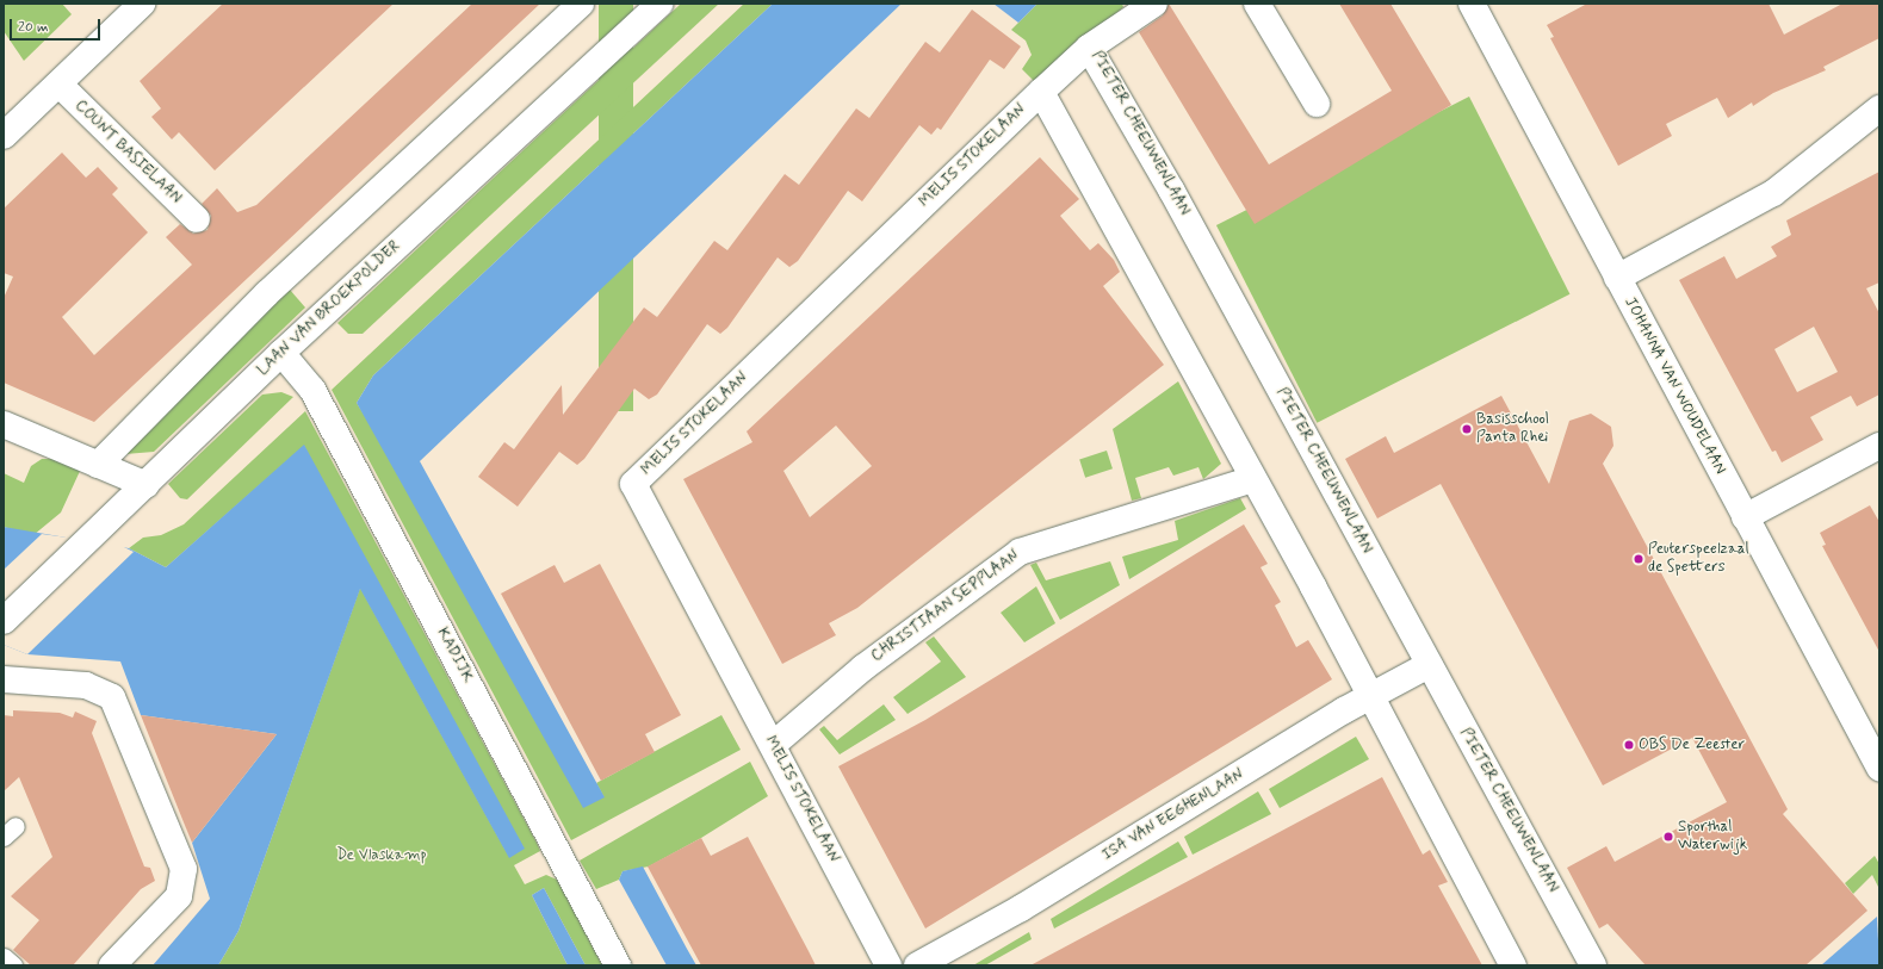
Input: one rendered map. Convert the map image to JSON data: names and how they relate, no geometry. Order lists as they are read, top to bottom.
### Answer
{
  "streets": {
    "street": [
      "PIETER CHEEUWENLAAN",
      "COUNT BASIELAAN",
      "MELIS STOKELAAN",
      "LAAN VAN BROEKPOLDER",
      "JOHANNA VAN WOUDELAAN",
      "CHRISTIAAN SEPPLAAN",
      "KADIJK",
      "ISA VAN EEGHENLAAN"
    ]
  },
  "crossings": [
    ["PIETER CHEEUWENLAAN", "MELIS STOKELAAN"],
    ["PIETER CHEEUWENLAAN", "ISA VAN EEGHENLAAN"],
    ["MELIS STOKELAAN", "CHRISTIAAN SEPPLAAN"],
    ["LAAN VAN BROEKPOLDER", "KADIJK"]
  ],
  "parks": ["De Vlaskamp"],
  "places": [
    "Basisschool Panta Rhei",
    "Peuterspeelzaal de Spetters",
    "OBS De Zeester",
    "Sporthal Waterwijk"
  ],
  "scale_bar": "20 m"
}
